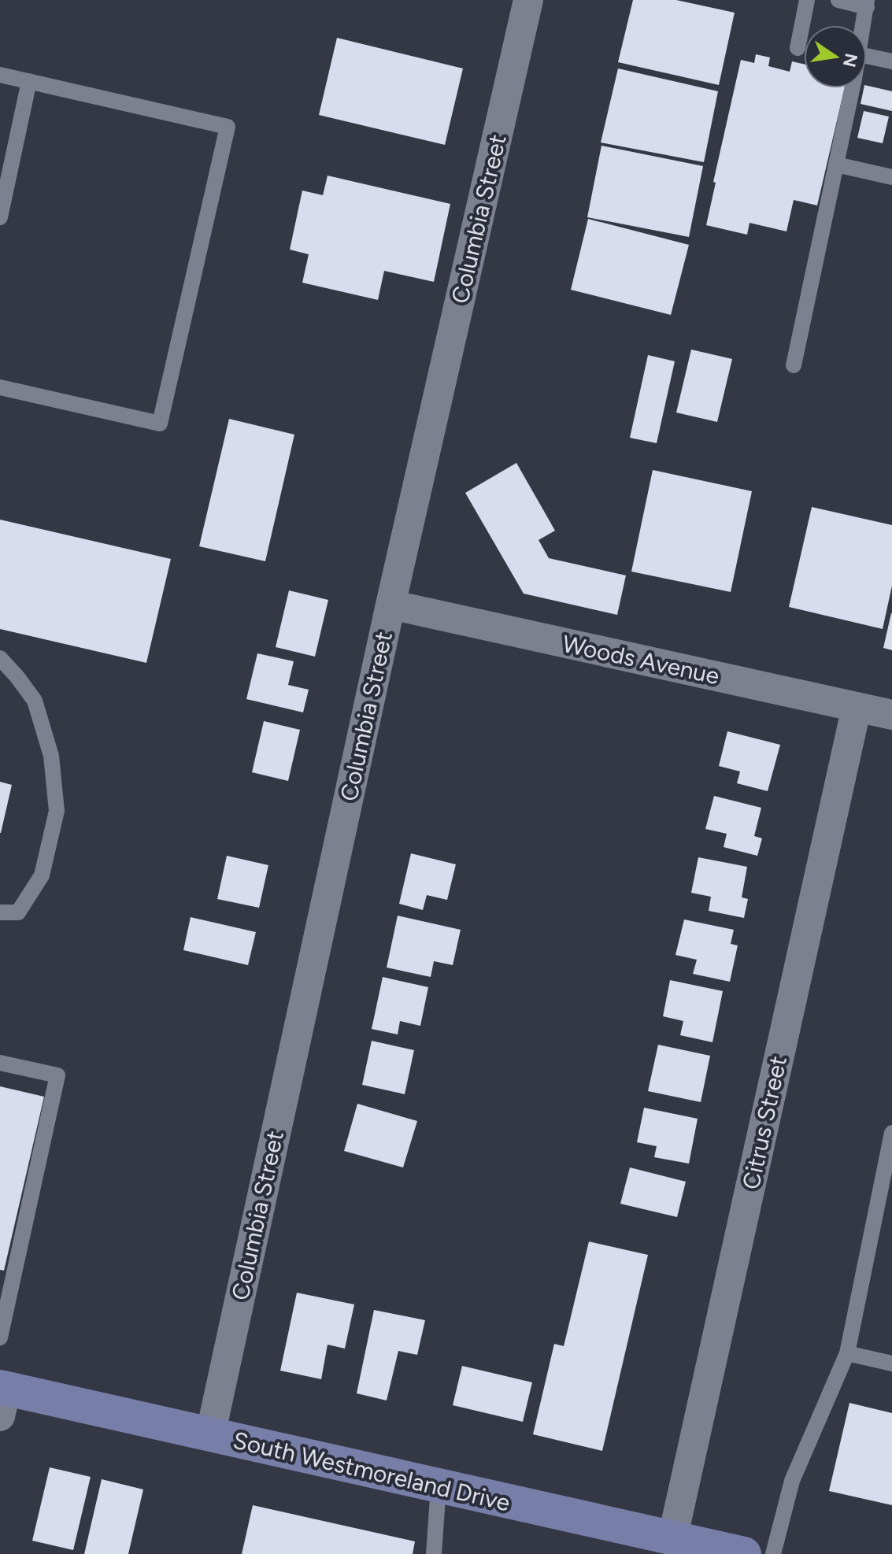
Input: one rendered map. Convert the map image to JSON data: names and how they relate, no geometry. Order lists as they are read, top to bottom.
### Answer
{
  "streets": {
    "street": [
      "Columbia Street",
      "Woods Avenue",
      "Citrus Street",
      "South Westmoreland Drive"
    ]
  },
  "crossings": [
    ["Columbia Street", "Woods Avenue"],
    ["Columbia Street", "South Westmoreland Drive"],
    ["Woods Avenue", "Citrus Street"],
    ["Citrus Street", "South Westmoreland Drive"]
  ],
  "north": "right"
}
